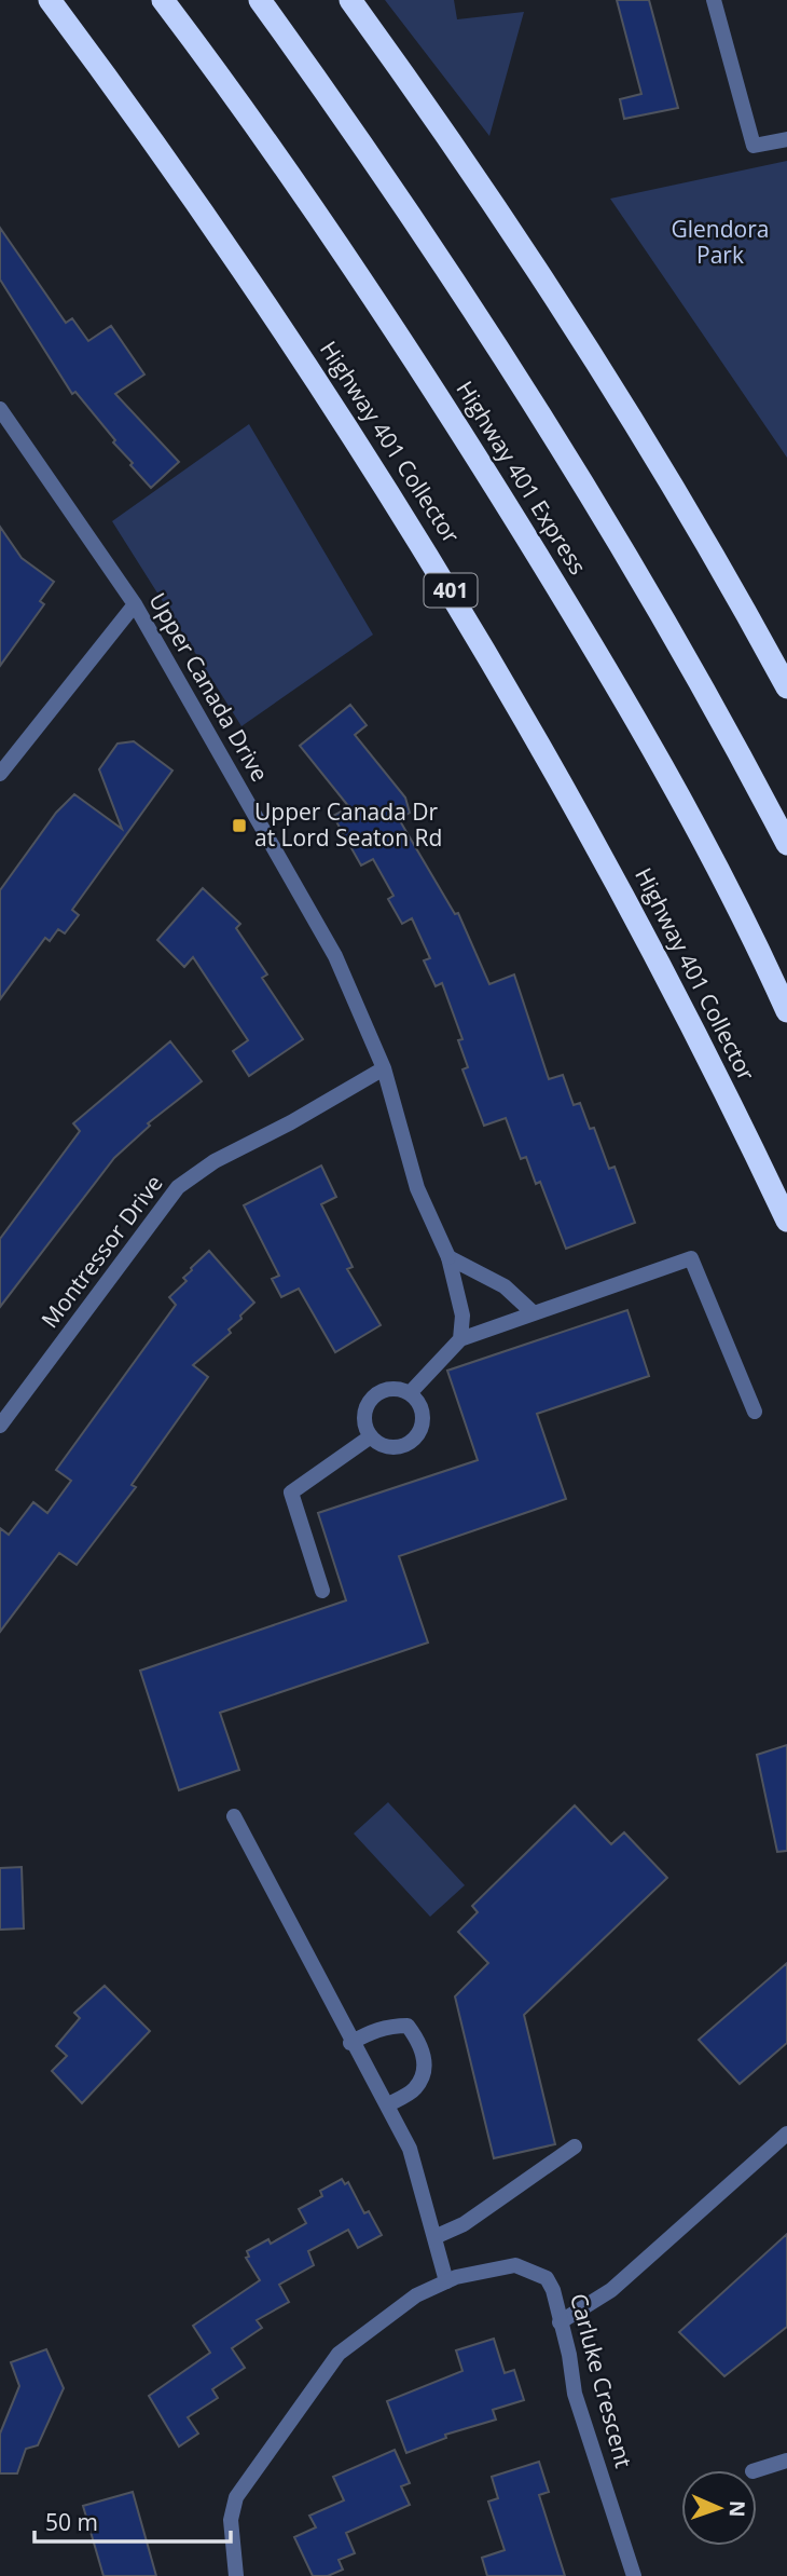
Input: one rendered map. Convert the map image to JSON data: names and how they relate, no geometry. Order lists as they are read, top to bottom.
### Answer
{
  "streets": {
    "highway": ["Highway 401 Collector", "Highway 401 Express", "401"],
    "street": ["Upper Canada Drive", "Montressor Drive", "Carluke Crescent"]
  },
  "crossings": [
    ["Upper Canada Drive", "Montressor Drive"]
  ],
  "parks": ["Glendora Park"],
  "places": {
    "transit": ["Upper Canada Dr at Lord Seaton Rd"]
  },
  "scale_bar": "50 m",
  "north": "right"
}
